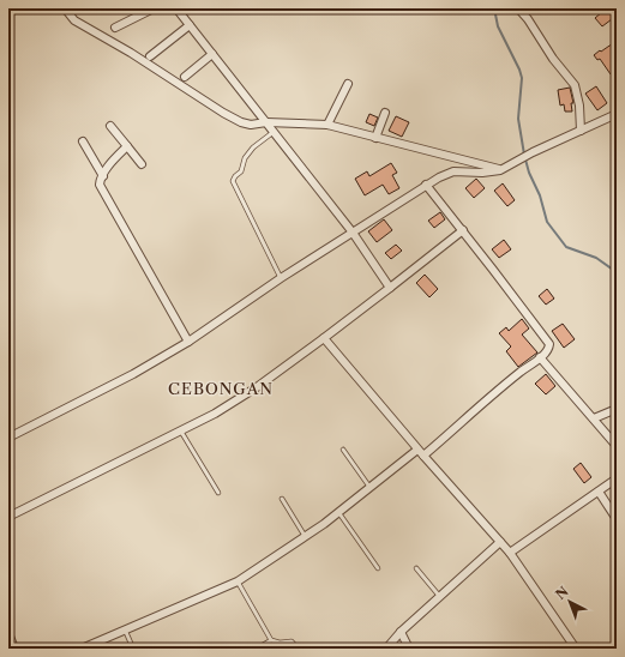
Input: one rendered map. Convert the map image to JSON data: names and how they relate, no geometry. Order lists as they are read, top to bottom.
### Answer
{
  "districts": ["CEBONGAN"],
  "north": "top left"
}
